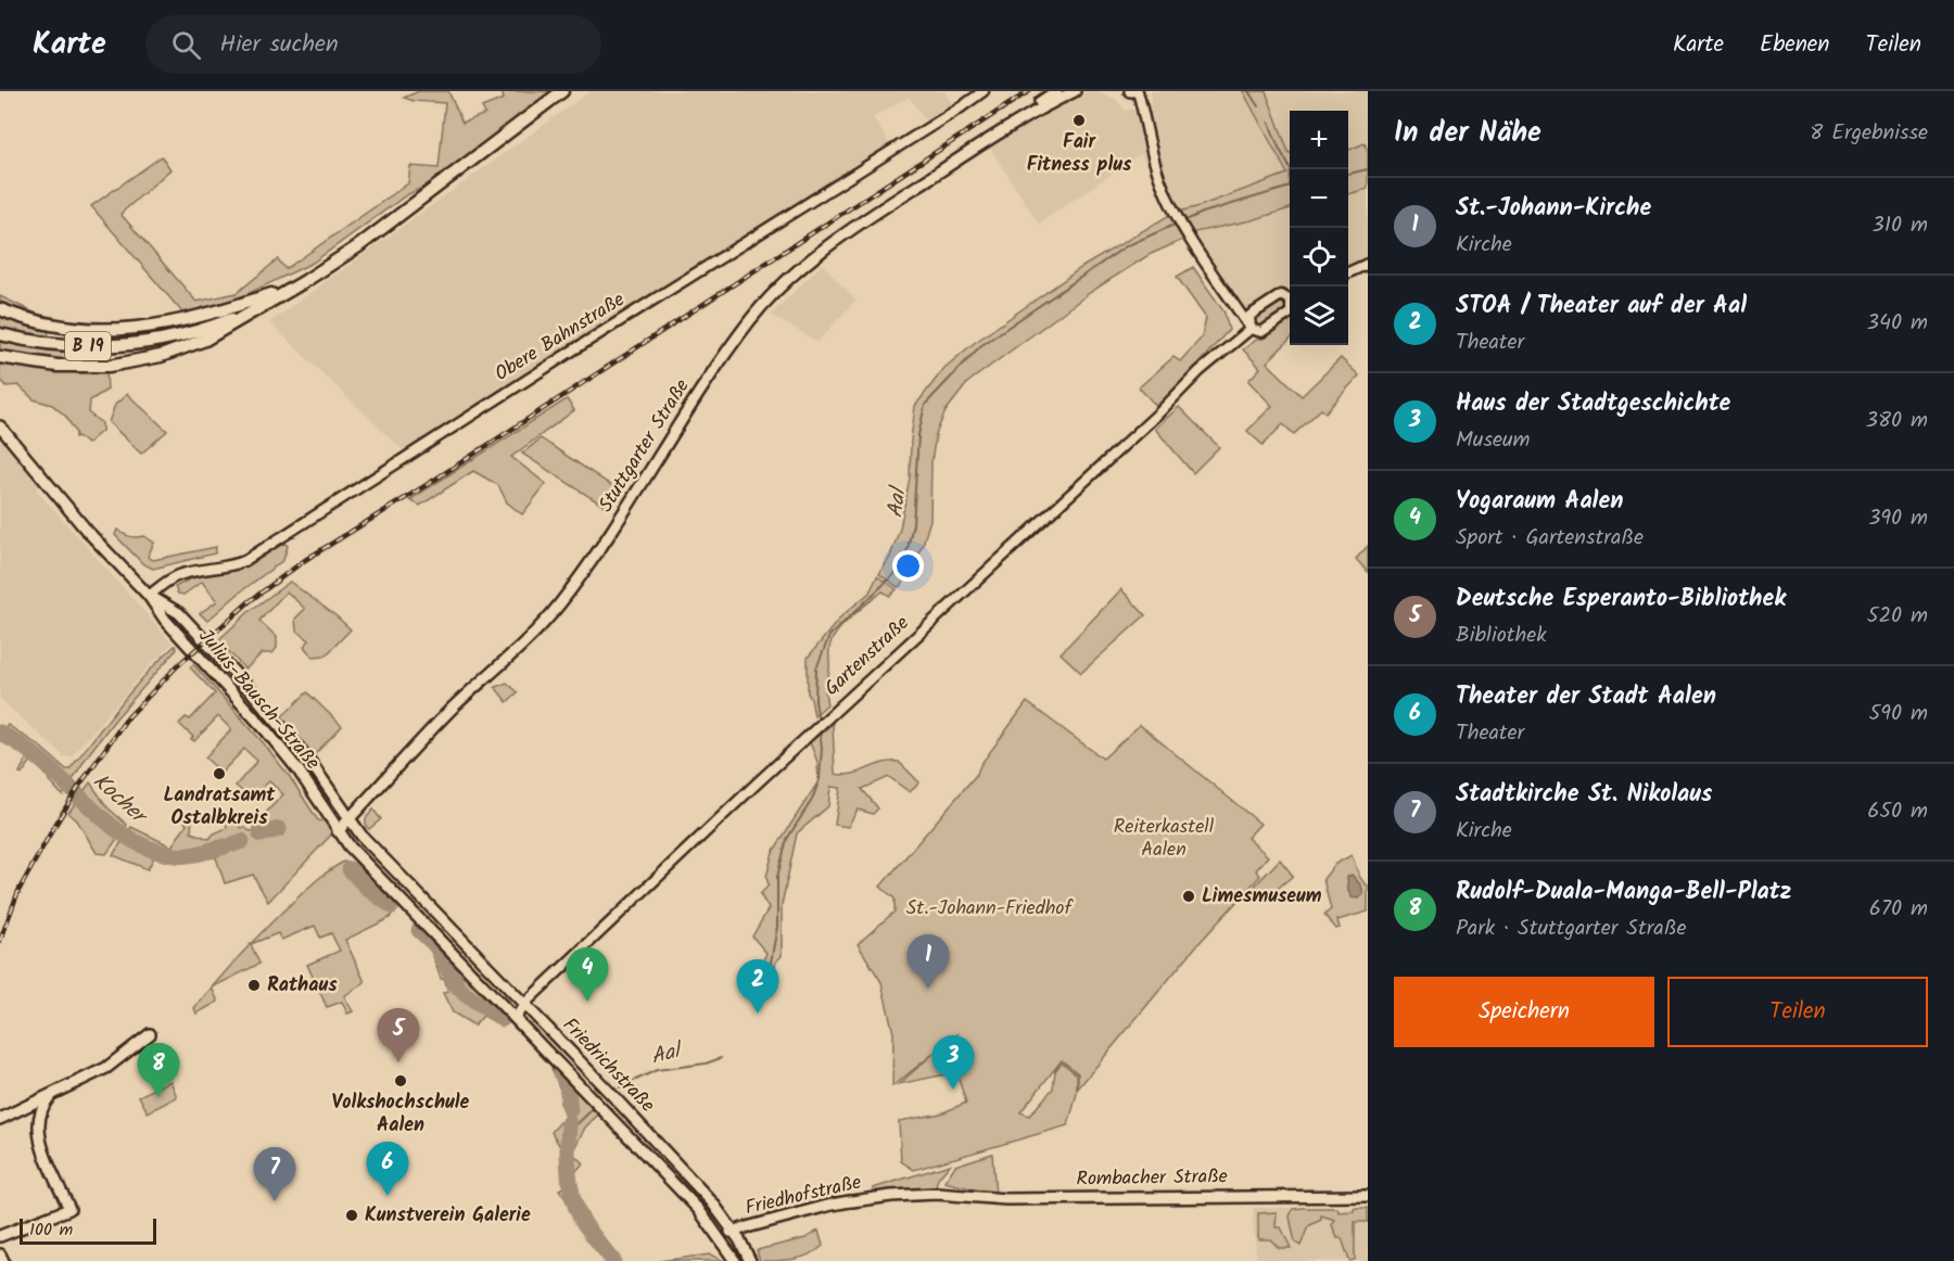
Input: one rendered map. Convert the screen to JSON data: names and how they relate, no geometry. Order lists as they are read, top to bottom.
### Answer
{
  "streets": {
    "highway": ["B 19"],
    "main road": [
      "Stuttgarter Straße",
      "Julius-Bausch-Straße",
      "Friedrichstraße",
      "Rombacher Straße",
      "Friedhofstraße"
    ],
    "street": ["Obere Bahnstraße", "Gartenstraße"]
  },
  "crossings": [
    ["Obere Bahnstraße", "Julius-Bausch-Straße"],
    ["Stuttgarter Straße", "Julius-Bausch-Straße"],
    ["Stuttgarter Straße", "Friedrichstraße"],
    ["Gartenstraße", "Friedrichstraße"],
    ["Julius-Bausch-Straße", "Friedrichstraße"],
    ["Friedrichstraße", "Friedhofstraße"],
    ["Rombacher Straße", "Friedhofstraße"]
  ],
  "water": ["Aal", "Kocher"],
  "parks": ["Reiterkastell Aalen", "St.-Johann-Friedhof"],
  "places": [
    "Fair Fitness plus",
    "Landratsamt Ostalbkreis",
    "Limesmuseum",
    "Rathaus",
    "Volkshochschule Aalen",
    "Kunstverein Galerie"
  ],
  "scale_bar": "100 m",
  "page": {
    "header": "Karte",
    "search": "Hier suchen",
    "nav": ["Karte", "Ebenen", "Teilen"],
    "heading": ["In der Nähe", "8 Ergebnisse"],
    "map_buttons": ["+", "−"],
    "list": [
      {
        "mark": "1",
        "name": "St.-Johann-Kirche",
        "note": "Kirche",
        "value": "310 m"
      },
      {
        "mark": "2",
        "name": "STOA / Theater auf der Aal",
        "note": "Theater",
        "value": "340 m"
      },
      {
        "mark": "3",
        "name": "Haus der Stadtgeschichte",
        "note": "Museum",
        "value": "380 m"
      },
      {
        "mark": "4",
        "name": "Yogaraum Aalen",
        "note": "Sport · Gartenstraße",
        "value": "390 m"
      },
      {
        "mark": "5",
        "name": "Deutsche Esperanto-Bibliothek",
        "note": "Bibliothek",
        "value": "520 m"
      },
      {
        "mark": "6",
        "name": "Theater der Stadt Aalen",
        "note": "Theater",
        "value": "590 m"
      },
      {
        "mark": "7",
        "name": "Stadtkirche St. Nikolaus",
        "note": "Kirche",
        "value": "650 m"
      },
      {
        "mark": "8",
        "name": "Rudolf-Duala-Manga-Bell-Platz",
        "note": "Park · Stuttgarter Straße",
        "value": "670 m"
      }
    ],
    "pins": [
      "1",
      "4",
      "2",
      "5",
      "3",
      "8",
      "6",
      "7"
    ],
    "buttons": ["Speichern", "Teilen"],
    "scale": "100 m"
  }
}
